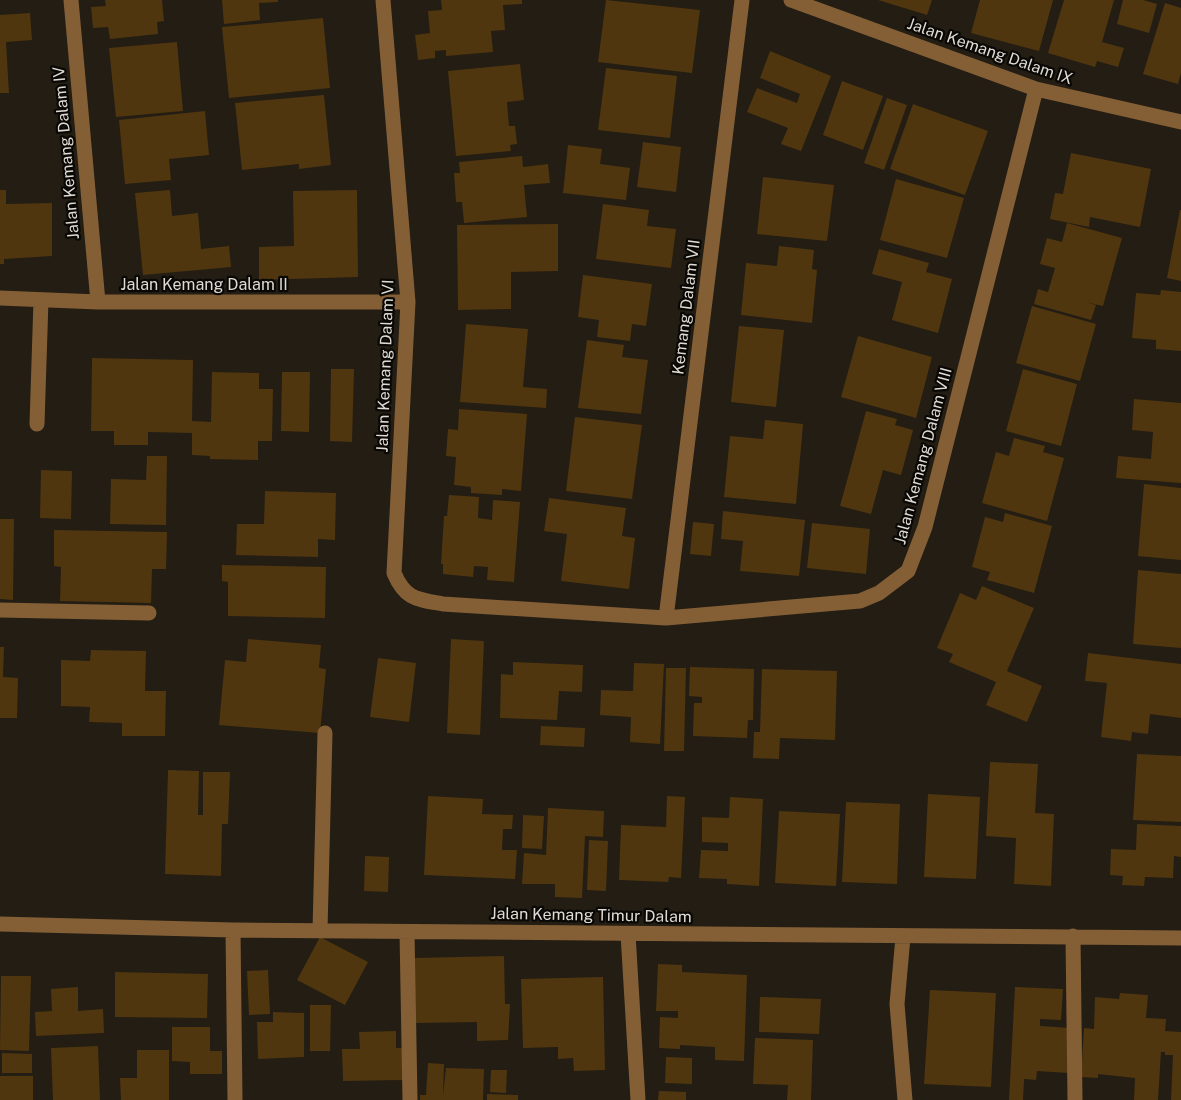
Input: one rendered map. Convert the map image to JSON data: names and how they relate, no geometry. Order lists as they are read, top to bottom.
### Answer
{
  "streets": {
    "street": [
      "Jalan Kemang Dalam IX",
      "Jalan Kemang Dalam IV",
      "Jalan Kemang Dalam II",
      "Kemang Dalam VII",
      "Jalan Kemang Dalam VI",
      "Jalan Kemang Dalam VIII",
      "Jalan Kemang Timur Dalam"
    ]
  },
  "crossings": [
    ["Jalan Kemang Dalam IX", "Jalan Kemang Dalam VIII"],
    ["Jalan Kemang Dalam IV", "Jalan Kemang Dalam II"],
    ["Jalan Kemang Dalam II", "Jalan Kemang Dalam VI"],
    ["Kemang Dalam VII", "Jalan Kemang Dalam VIII"],
    ["Jalan Kemang Dalam VI", "Jalan Kemang Dalam VIII"]
  ]
}
